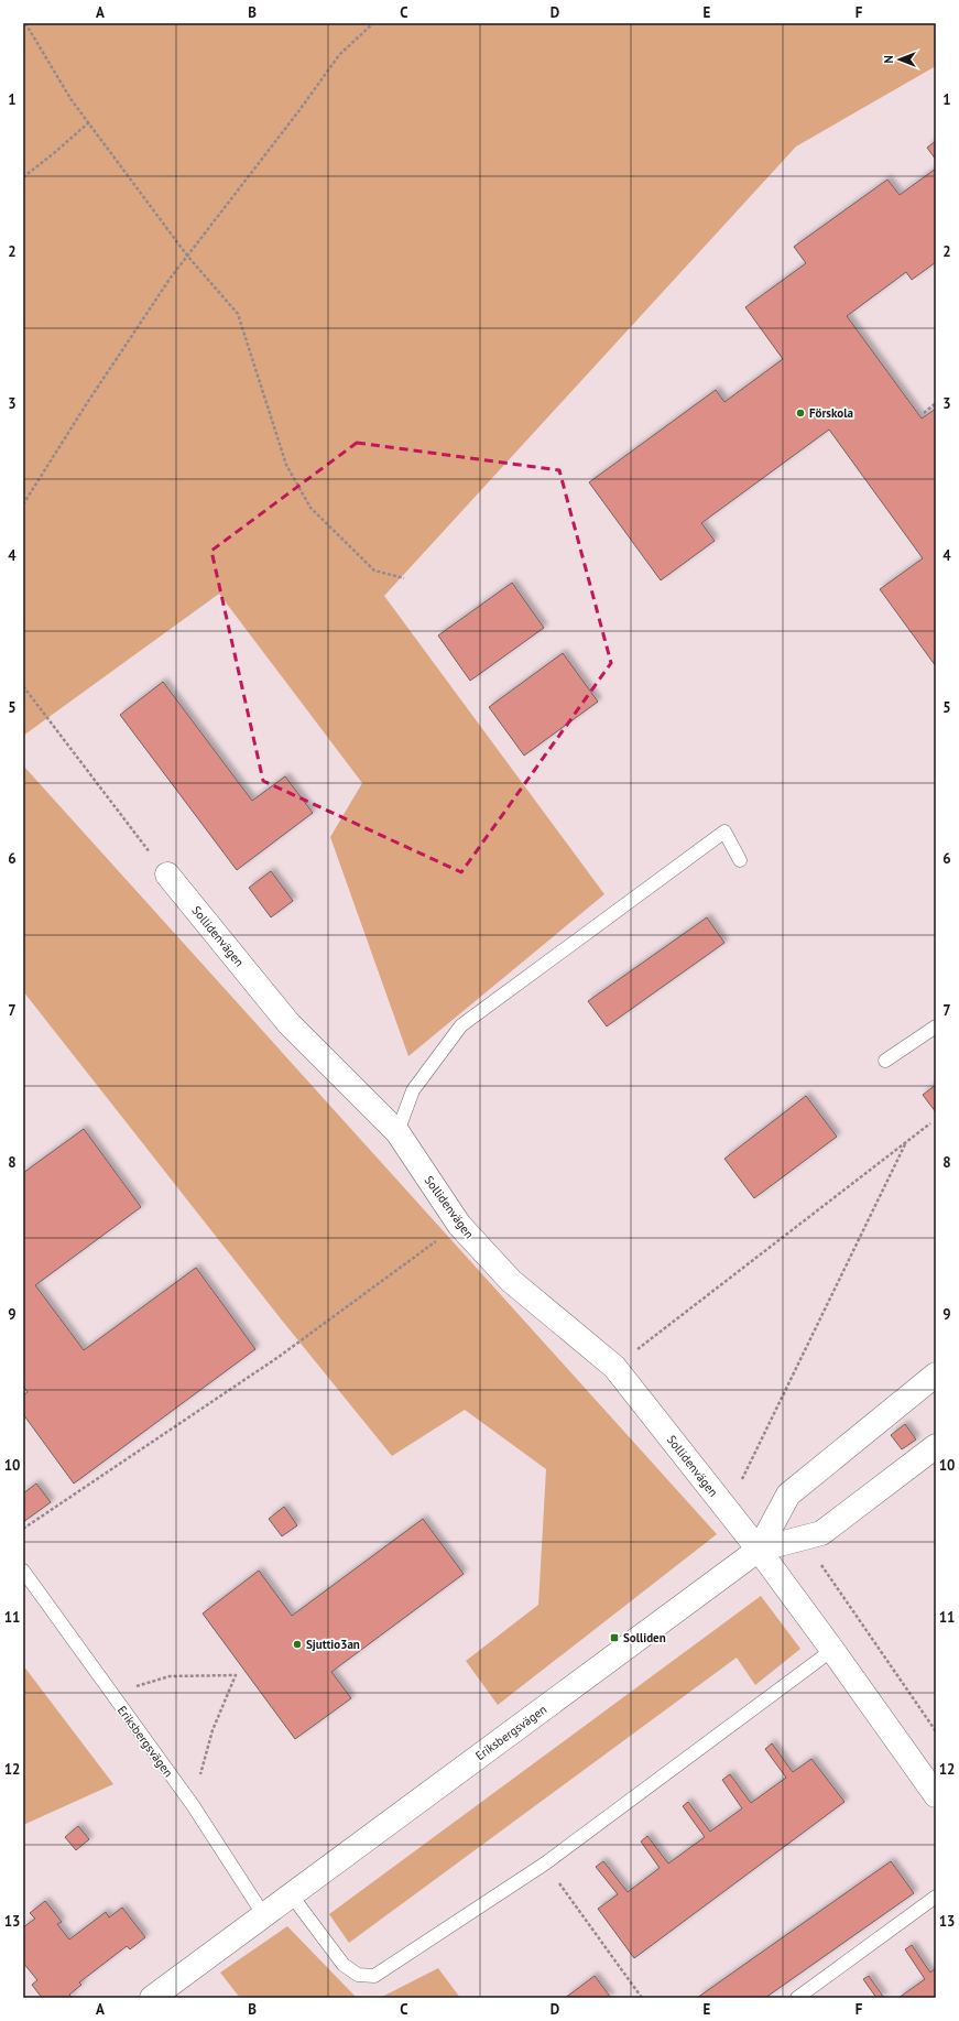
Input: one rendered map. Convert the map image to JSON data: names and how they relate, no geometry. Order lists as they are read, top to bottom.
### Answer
{
  "streets": {
    "street": ["Sollidenvägen", "Eriksbergsvägen"]
  },
  "crossings": [
    ["Sollidenvägen", "Eriksbergsvägen"]
  ],
  "places": {
    "other": ["Förskola", "Sjuttio3an"],
    "transit": ["Solliden"]
  },
  "north": "left",
  "grid": {
    "columns": [
      "A",
      "B",
      "C",
      "D",
      "E",
      "F"
    ],
    "rows": [
      "1",
      "2",
      "3",
      "4",
      "5",
      "6",
      "7",
      "8",
      "9",
      "10",
      "11",
      "12",
      "13"
    ]
  }
}
